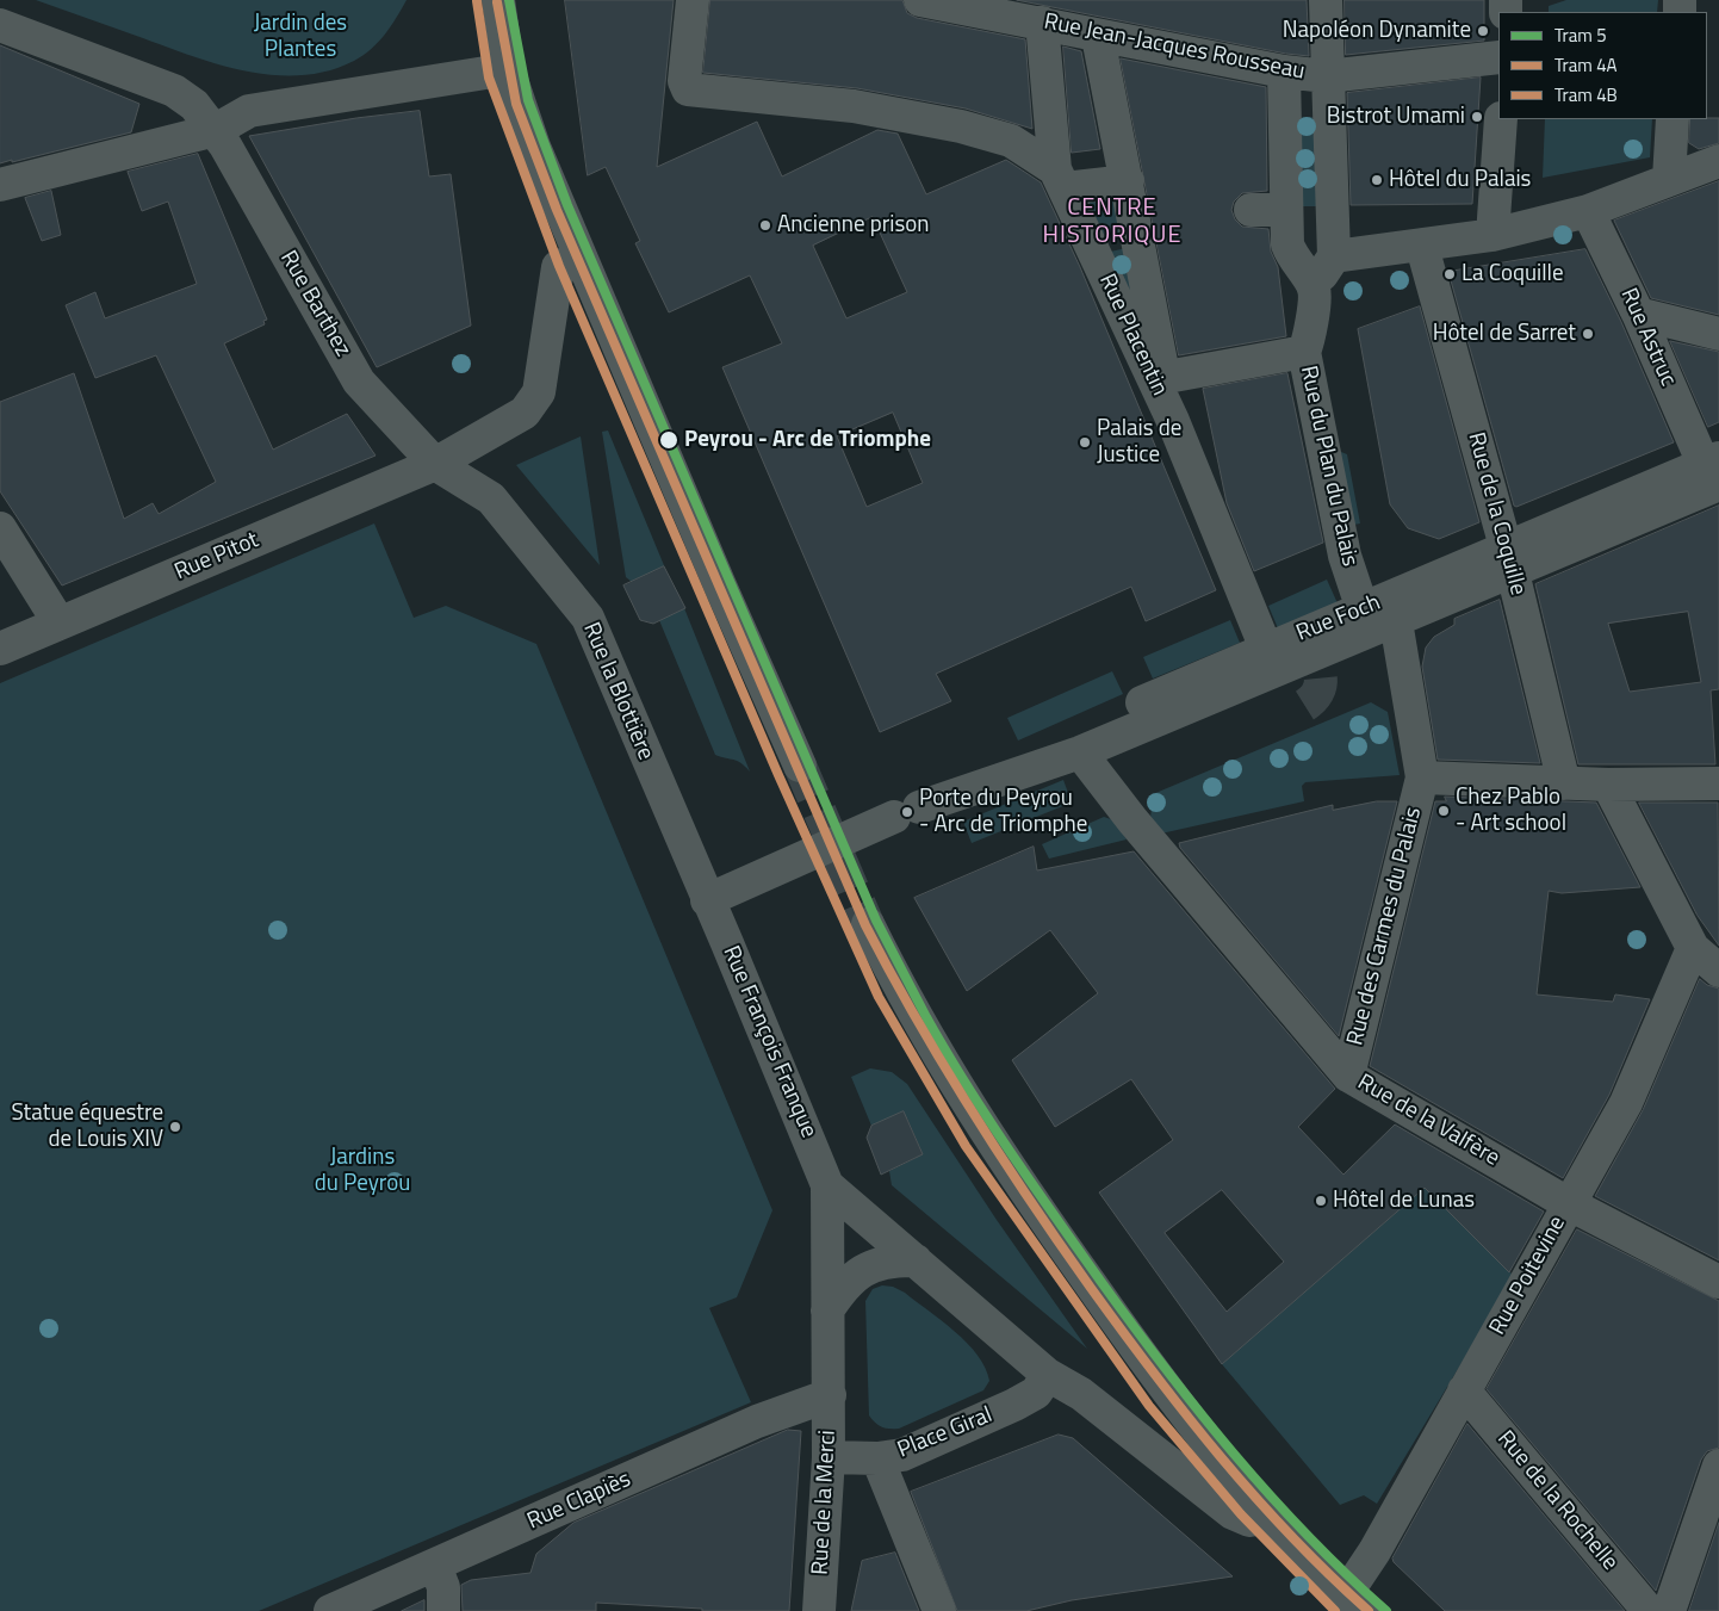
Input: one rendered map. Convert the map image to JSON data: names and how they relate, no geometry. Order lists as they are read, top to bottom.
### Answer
{
  "streets": {
    "street": [
      "Rue Jean-Jacques Rousseau",
      "Rue Barthez",
      "Rue Placentin",
      "Rue Astruc",
      "Rue du Plan du Palais",
      "Rue de la Coquille",
      "Rue Pitot",
      "Rue Foch",
      "Rue la Blottière",
      "Rue des Carmes du Palais",
      "Rue François Franque",
      "Rue de la Valfère",
      "Rue Poitevine",
      "Place Giral",
      "Rue Clapiès",
      "Rue de la Rochelle",
      "Rue de la Merci"
    ]
  },
  "crossings": [
    ["Rue Jean-Jacques Rousseau", "Rue Placentin"],
    ["Rue Barthez", "Rue Pitot"],
    ["Rue Barthez", "Rue la Blottière"],
    ["Rue Placentin", "Rue Foch"],
    ["Rue Astruc", "Rue Foch"],
    ["Rue du Plan du Palais", "Rue Foch"],
    ["Rue de la Coquille", "Rue Foch"],
    ["Rue Pitot", "Rue la Blottière"],
    ["Rue Foch", "Rue la Blottière"],
    ["Rue Foch", "Rue François Franque"],
    ["Rue Foch", "Rue de la Valfère"],
    ["Rue la Blottière", "Rue François Franque"],
    ["Rue des Carmes du Palais", "Rue de la Valfère"],
    ["Rue de la Valfère", "Rue Poitevine"],
    ["Rue Poitevine", "Rue de la Rochelle"],
    ["Place Giral", "Rue de la Merci"],
    ["Rue Clapiès", "Rue de la Merci"]
  ],
  "districts": ["CENTRE HISTORIQUE"],
  "parks": ["Jardin des Plantes", "Jardins du Peyrou"],
  "places": [
    "Napoléon Dynamite",
    "Bistrot Umami",
    "Hôtel du Palais",
    "Ancienne prison",
    "La Coquille",
    "Hôtel de Sarret",
    "Peyrou - Arc de Triomphe",
    "Palais de Justice",
    "Chez Pablo - Art school",
    "Porte du Peyrou - Arc de Triomphe",
    "Statue équestre de Louis XIV",
    "Hôtel de Lunas"
  ],
  "lines": ["tram line 5", "tram line 4B", "tram line 4A"],
  "legend": ["Tram 5", "Tram 4A", "Tram 4B"]
}
